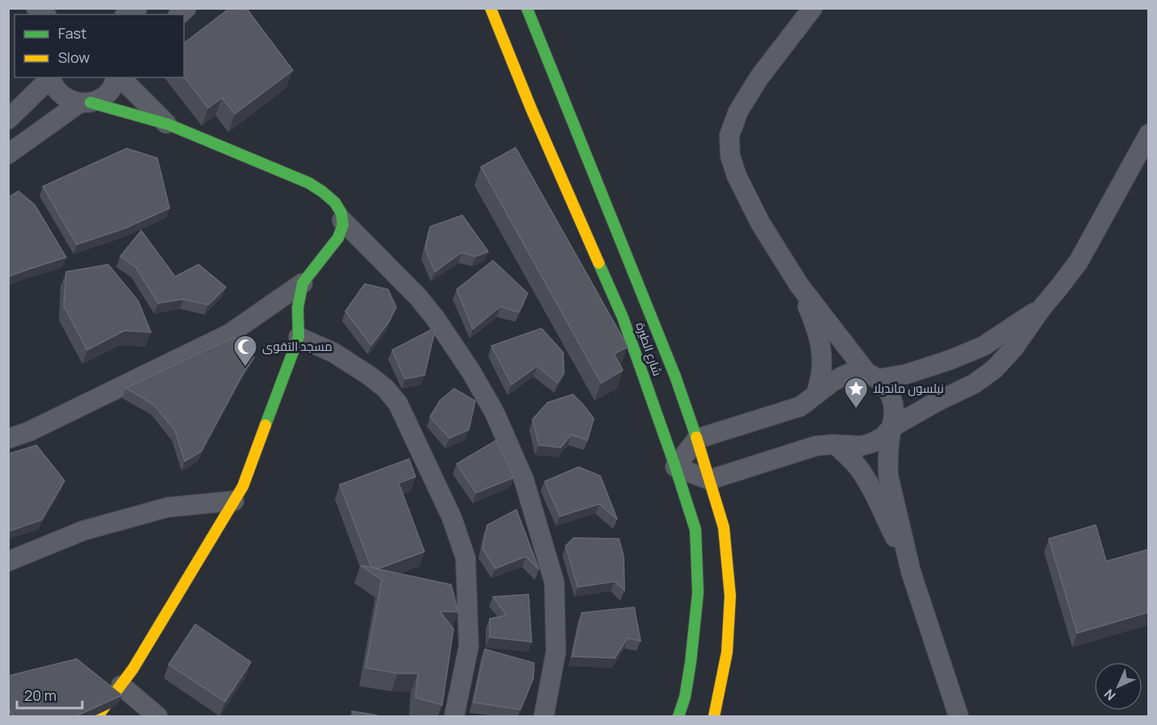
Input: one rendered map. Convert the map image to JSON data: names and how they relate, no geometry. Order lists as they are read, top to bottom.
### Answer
{
  "streets": {
    "main road": ["شارع الطيرة"]
  },
  "places": {
    "mosque": ["مسجد التقوى"],
    "place": ["نيلسون مانديلا"]
  },
  "legend": ["Fast", "Slow"],
  "scale_bar": "20 m",
  "north": "bottom left"
}
